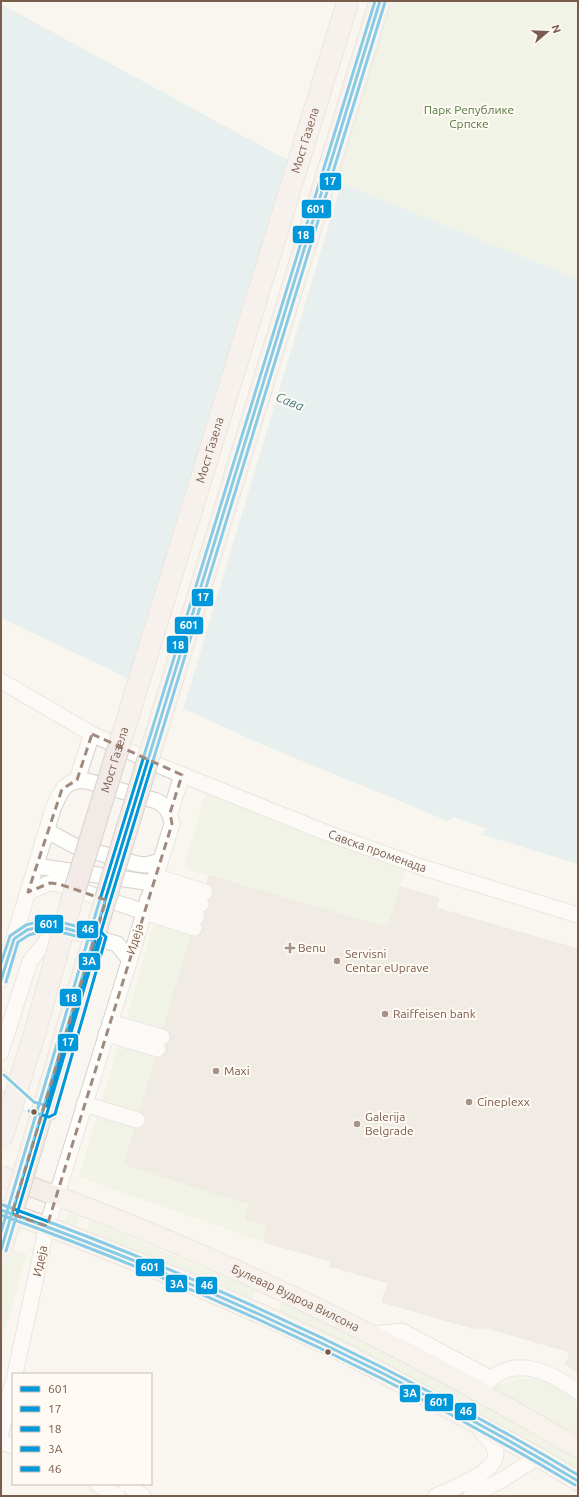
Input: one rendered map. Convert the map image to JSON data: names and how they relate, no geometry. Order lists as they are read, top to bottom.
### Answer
{
  "streets": {
    "highway": ["Мост Газела"],
    "main road": ["Булевар Вудроа Вилсона"],
    "street": ["Савска променада", "Идеја"]
  },
  "crossings": [
    ["Идеја", "Булевар Вудроа Вилсона"]
  ],
  "water": ["Сава"],
  "parks": ["Парк Републике Српске"],
  "places": {
    "health": ["Benu"],
    "other": [
      "Servisni Centar eUprave",
      "Raiffeisen bank",
      "Maxi",
      "Cineplexx",
      "Galerija Belgrade"
    ]
  },
  "lines": [
    "transit line 601",
    "transit line 18",
    "transit line 17",
    "transit line 46",
    "transit line 3A"
  ],
  "legend": [
    "601",
    "17",
    "18",
    "3A",
    "46"
  ],
  "north": "right"
}
